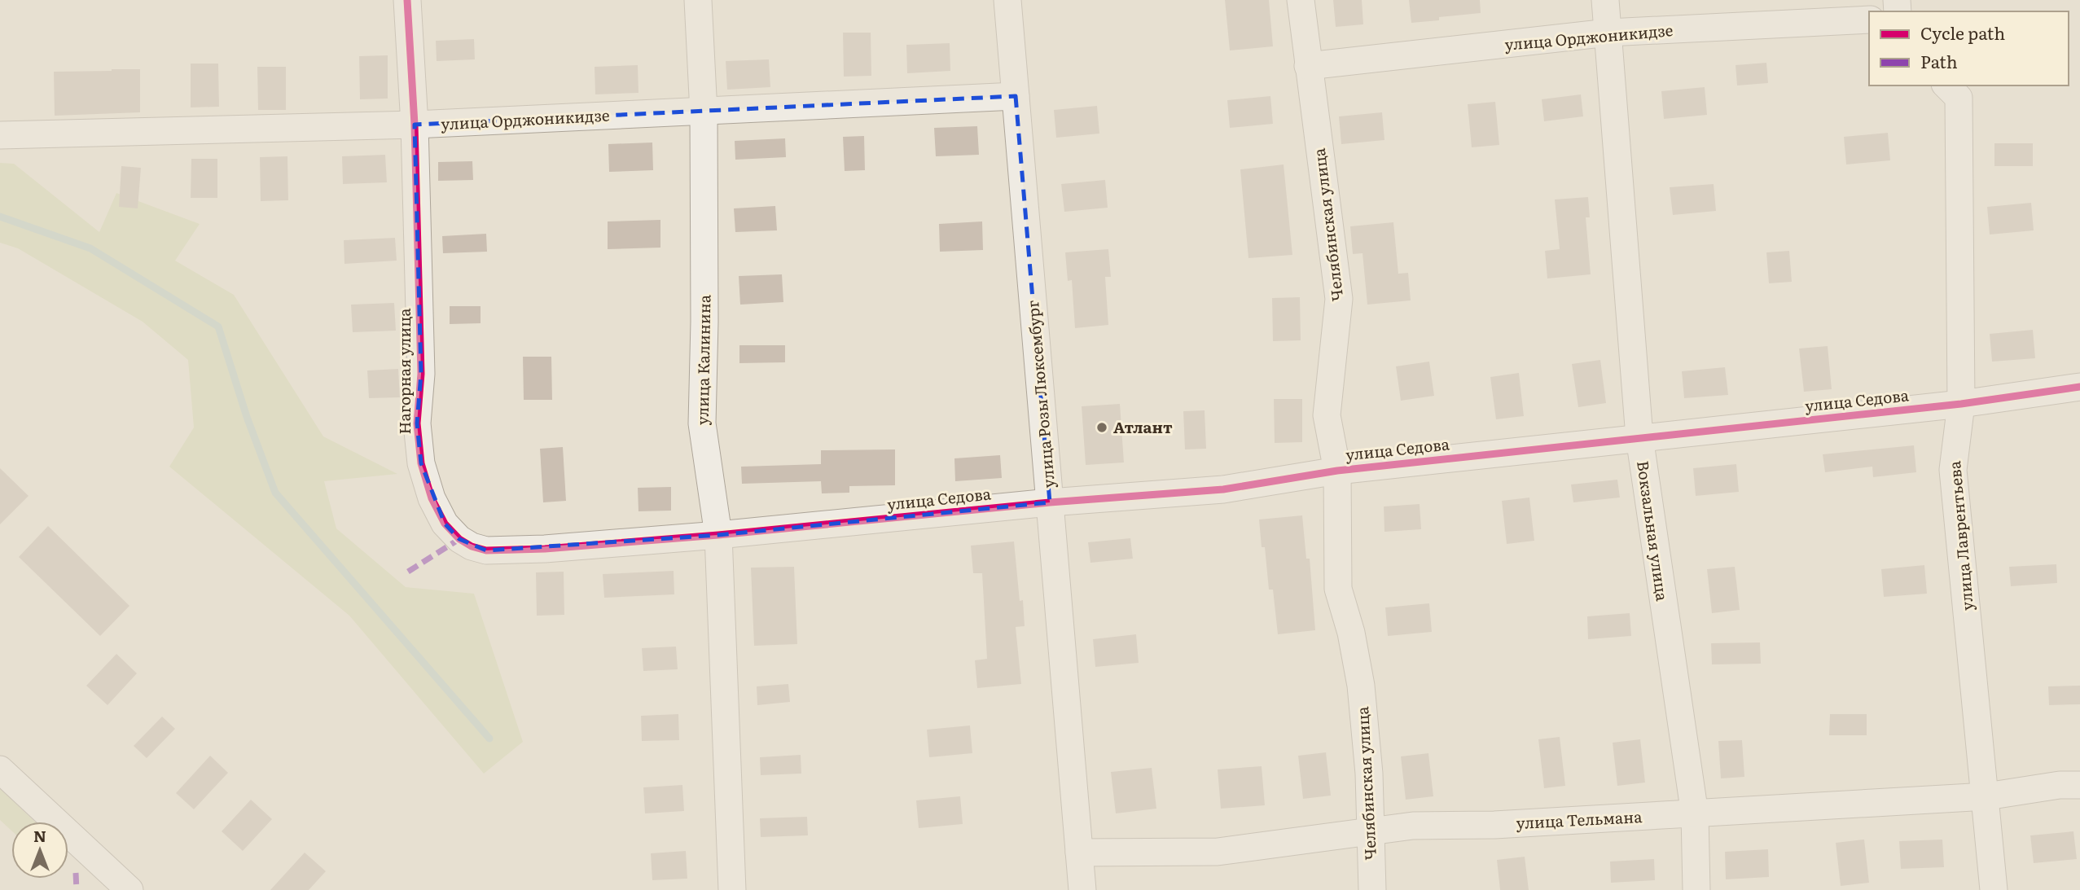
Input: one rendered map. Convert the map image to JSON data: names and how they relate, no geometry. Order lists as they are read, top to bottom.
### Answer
{
  "streets": {
    "street": [
      "улица Орджоникидзе",
      "Челябинская улица",
      "улица Калинина",
      "Нагорная улица",
      "улица Розы Люксембург",
      "улица Седова",
      "Вокзальная улица",
      "улица Лаврентьева",
      "улица Тельмана"
    ]
  },
  "crossings": [
    ["улица Орджоникидзе", "Челябинская улица"],
    ["улица Орджоникидзе", "улица Калинина"],
    ["улица Орджоникидзе", "Нагорная улица"],
    ["улица Орджоникидзе", "улица Розы Люксембург"],
    ["улица Орджоникидзе", "Вокзальная улица"],
    ["Челябинская улица", "улица Седова"],
    ["Челябинская улица", "улица Тельмана"],
    ["улица Калинина", "Нагорная улица"],
    ["улица Калинина", "улица Седова"],
    ["Нагорная улица", "улица Седова"],
    ["улица Розы Люксембург", "улица Седова"],
    ["улица Розы Люксембург", "улица Тельмана"],
    ["улица Седова", "Вокзальная улица"],
    ["улица Седова", "улица Лаврентьева"],
    ["Вокзальная улица", "улица Тельмана"],
    ["улица Лаврентьева", "улица Тельмана"]
  ],
  "places": ["Атлант"],
  "legend": ["Cycle path", "Path"],
  "north": "top"
}
